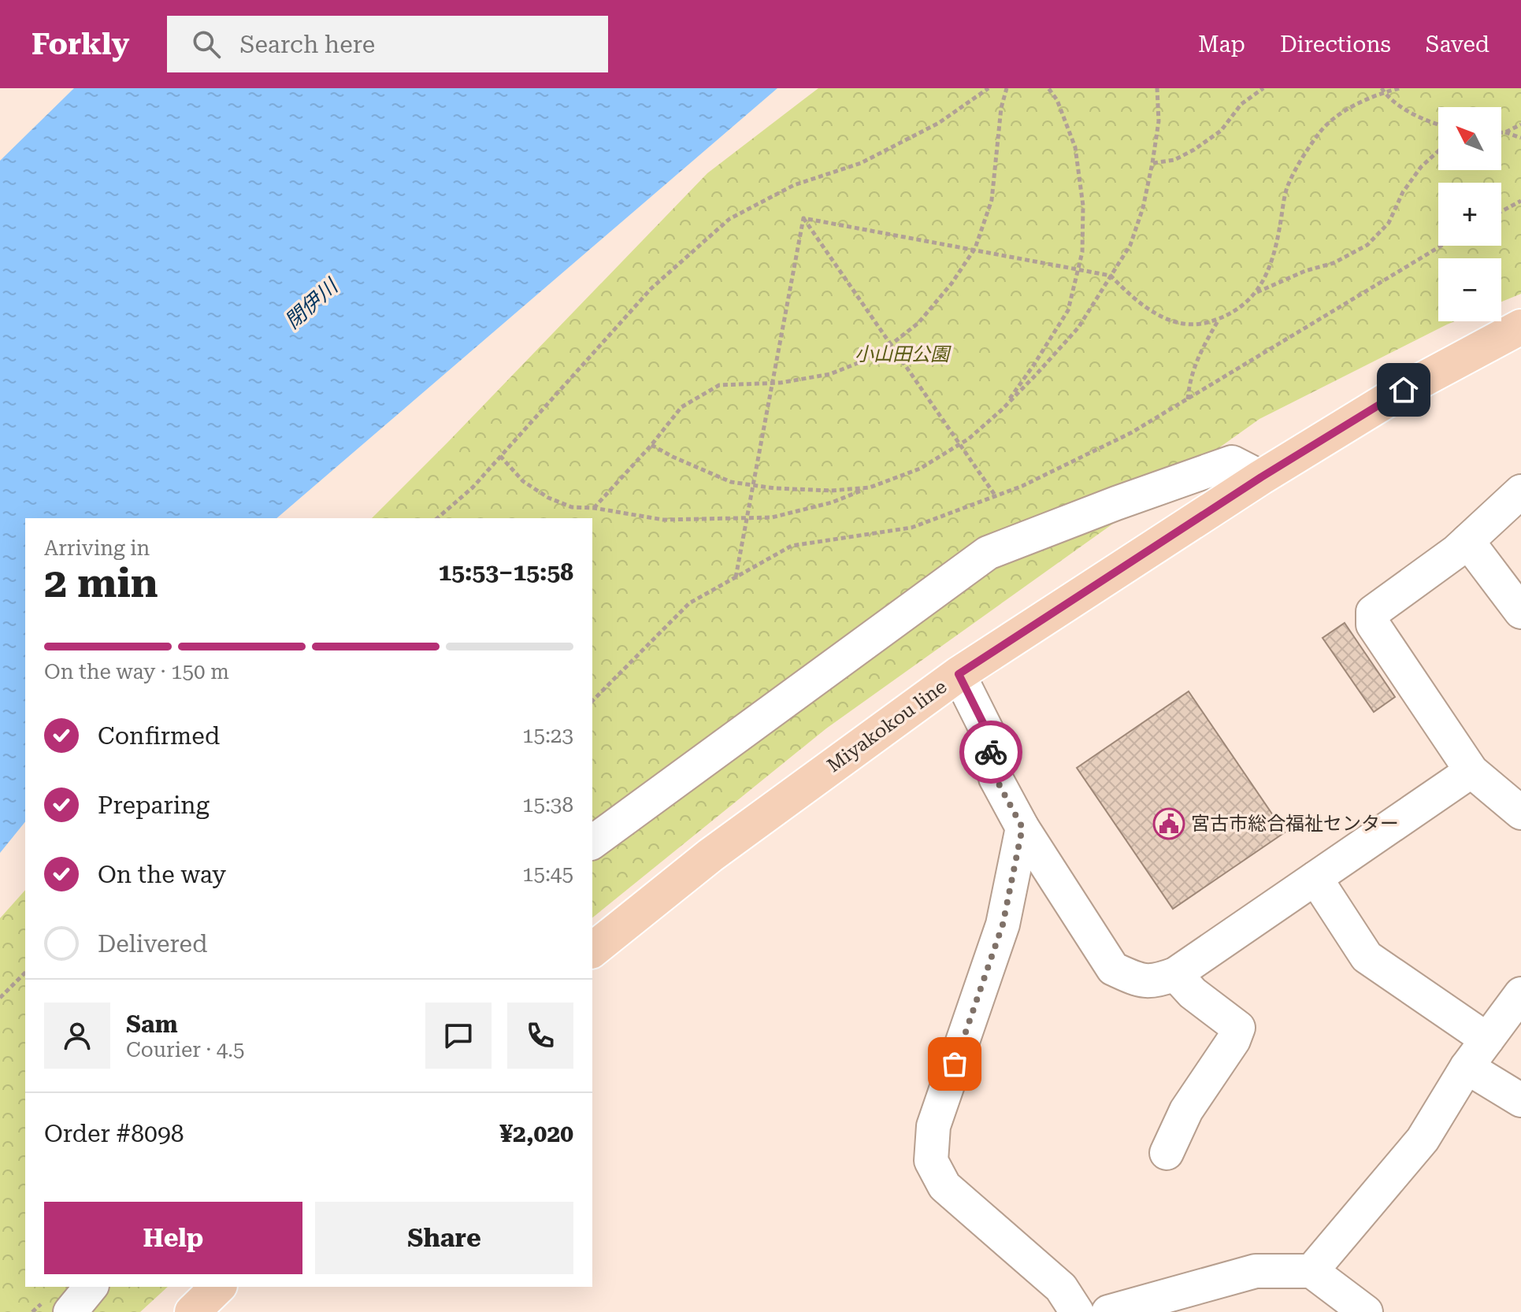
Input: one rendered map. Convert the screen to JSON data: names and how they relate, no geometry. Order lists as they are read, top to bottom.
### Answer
{
  "streets": {
    "main road": ["Miyakokou line"]
  },
  "water": ["閉伊川"],
  "parks": ["小山田公園"],
  "places": {
    "public building": ["宮古市総合福祉センター"]
  },
  "north": "top left",
  "page": {
    "header": "Forkly",
    "search": "Search here",
    "nav": ["Map", "Directions", "Saved"],
    "map_buttons": ["+", "−"],
    "heading": ["2 min", "Arriving in", "15:53–15:58"],
    "panel": [
      "Sam",
      "Courier · 4.5",
      "Order #8098",
      "¥2,020"
    ],
    "bar": "On the way · 150 m",
    "list": [
      ["Confirmed", "15:23"],
      ["Preparing", "15:38"],
      ["On the way", "15:45"],
      "Delivered"
    ],
    "buttons": ["Help", "Share"]
  }
}
